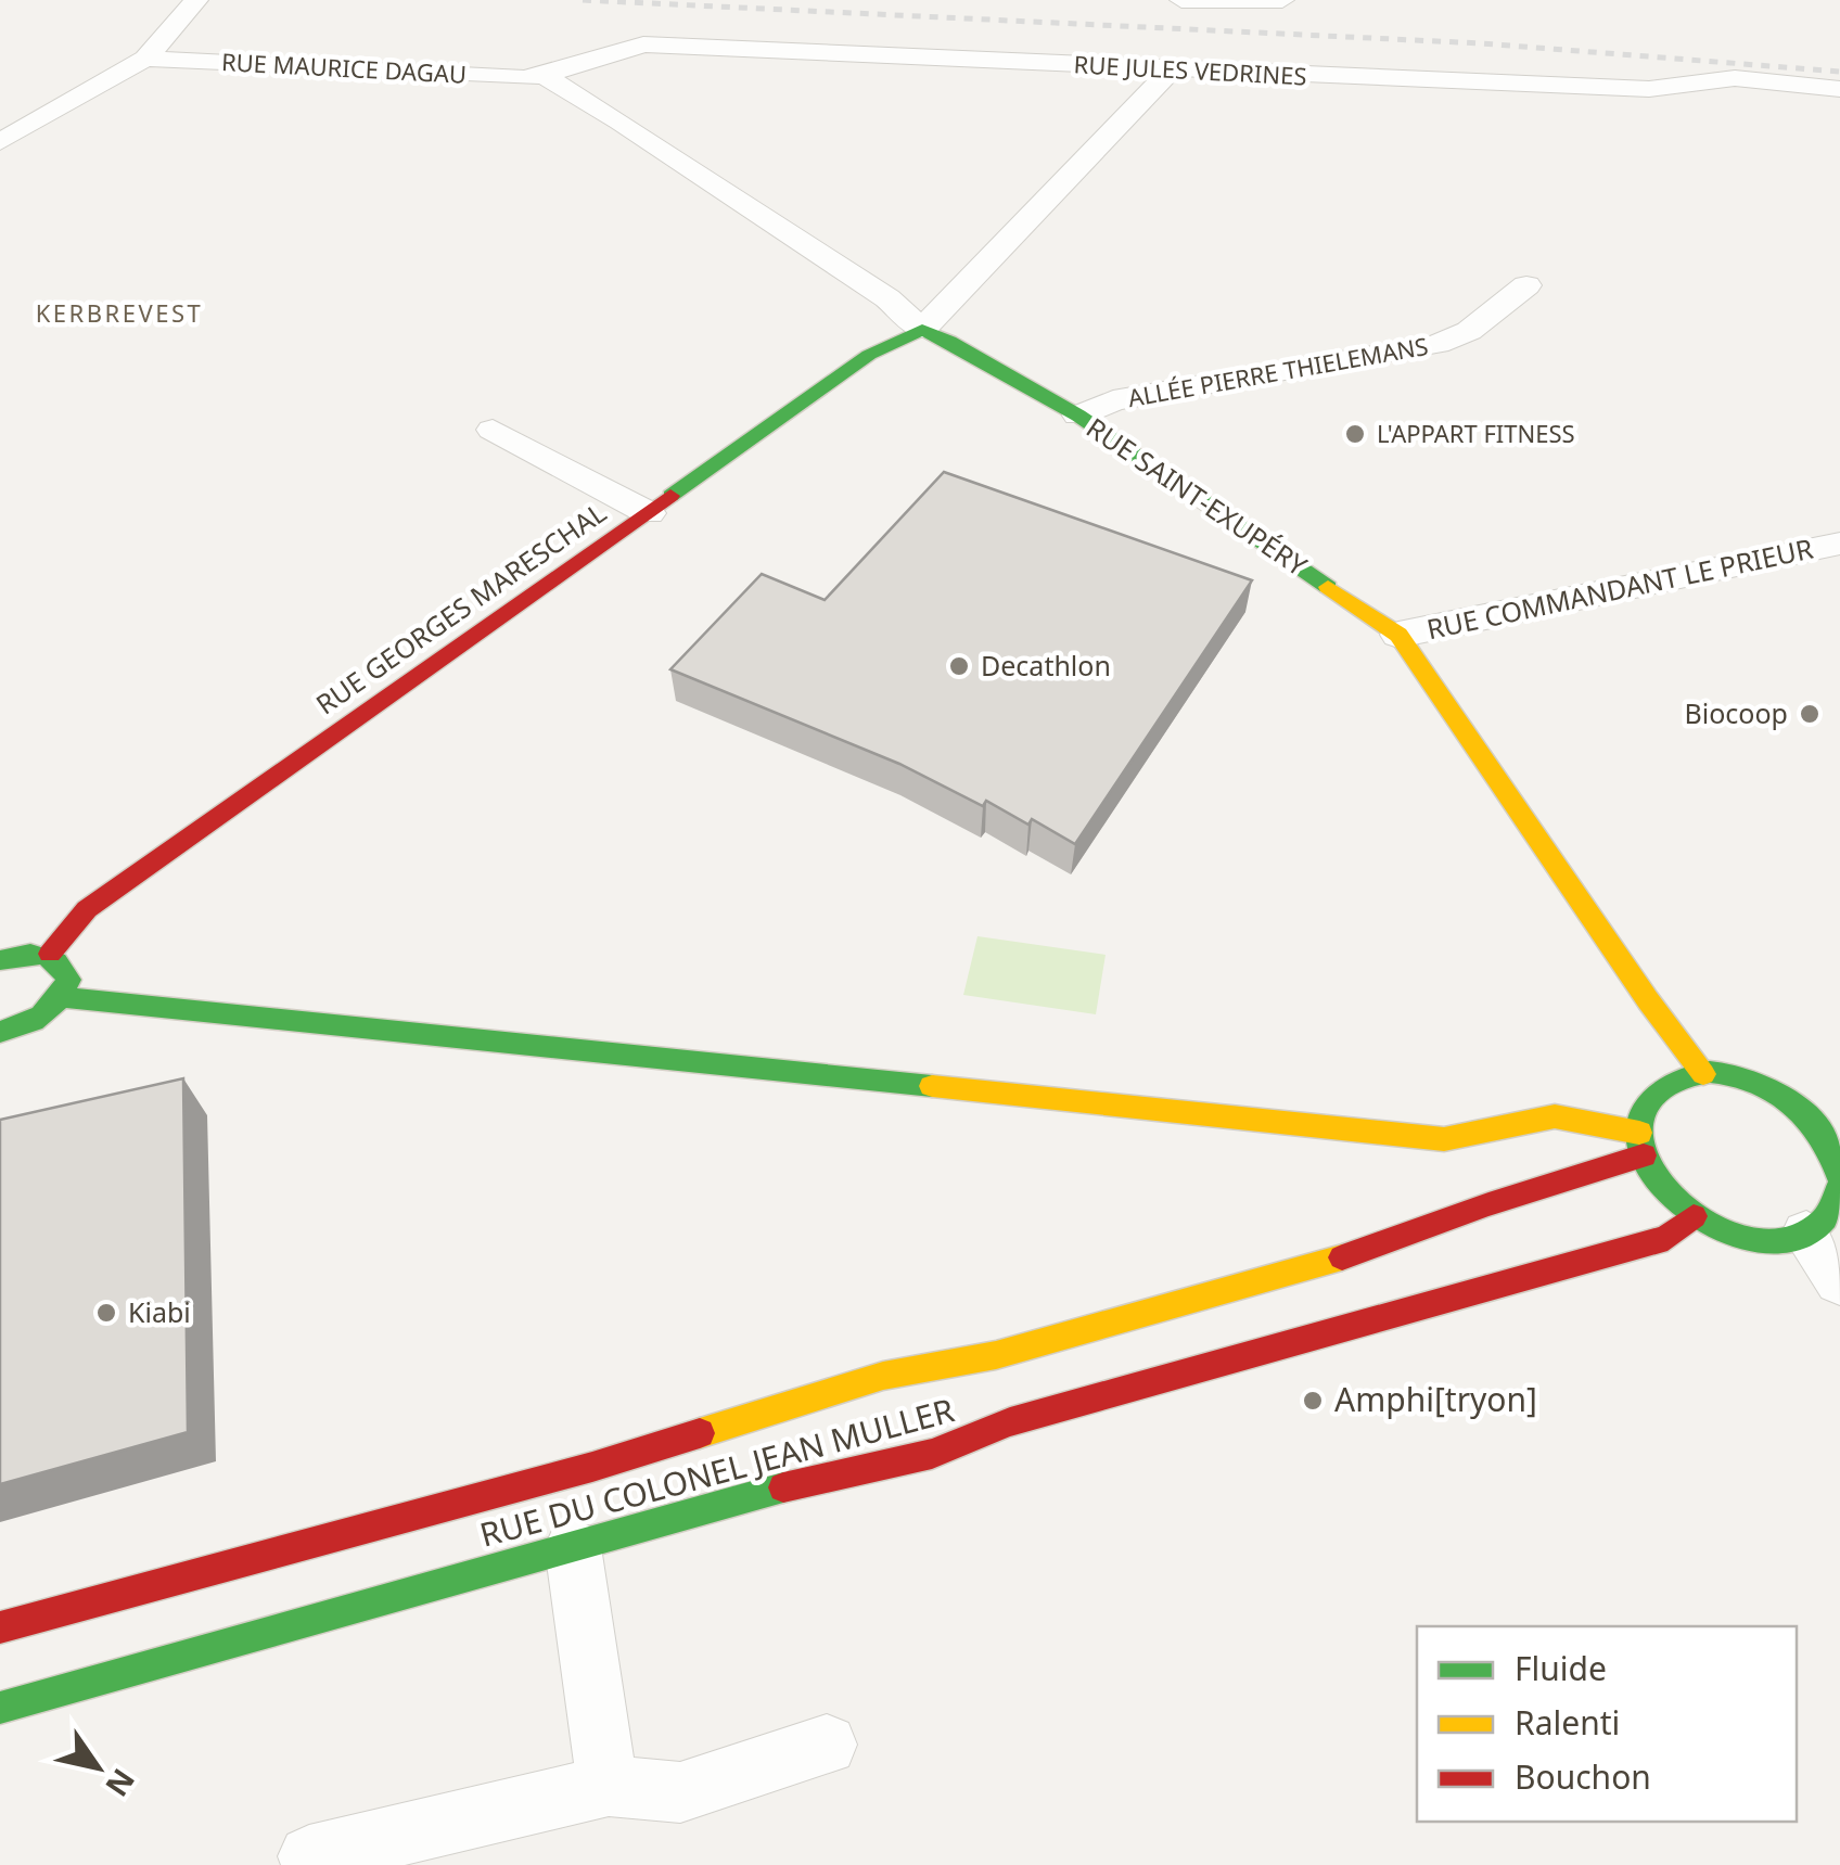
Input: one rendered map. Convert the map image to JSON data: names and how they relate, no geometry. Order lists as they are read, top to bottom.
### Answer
{
  "streets": {
    "main road": ["RUE SAINT-EXUPÉRY", "RUE GEORGES MARESCHAL", "RUE DU COLONEL JEAN MULLER"],
    "street": [
      "RUE MAURICE DAGAU",
      "RUE JULES VEDRINES",
      "ALLÉE PIERRE THIELEMANS",
      "RUE COMMANDANT LE PRIEUR"
    ]
  },
  "crossings": [
    ["RUE MAURICE DAGAU", "RUE JULES VEDRINES"],
    ["RUE MAURICE DAGAU", "RUE SAINT-EXUPÉRY"],
    ["RUE JULES VEDRINES", "RUE SAINT-EXUPÉRY"],
    ["ALLÉE PIERRE THIELEMANS", "RUE SAINT-EXUPÉRY"],
    ["RUE SAINT-EXUPÉRY", "RUE COMMANDANT LE PRIEUR"],
    ["RUE SAINT-EXUPÉRY", "RUE GEORGES MARESCHAL"],
    ["RUE SAINT-EXUPÉRY", "RUE DU COLONEL JEAN MULLER"]
  ],
  "districts": ["KERBREVEST"],
  "places": [
    "L'APPART FITNESS",
    "Decathlon",
    "Biocoop",
    "Kiabi",
    "Amphi[tryon]"
  ],
  "legend": ["Fluide", "Ralenti", "Bouchon"],
  "north": "bottom right"
}
